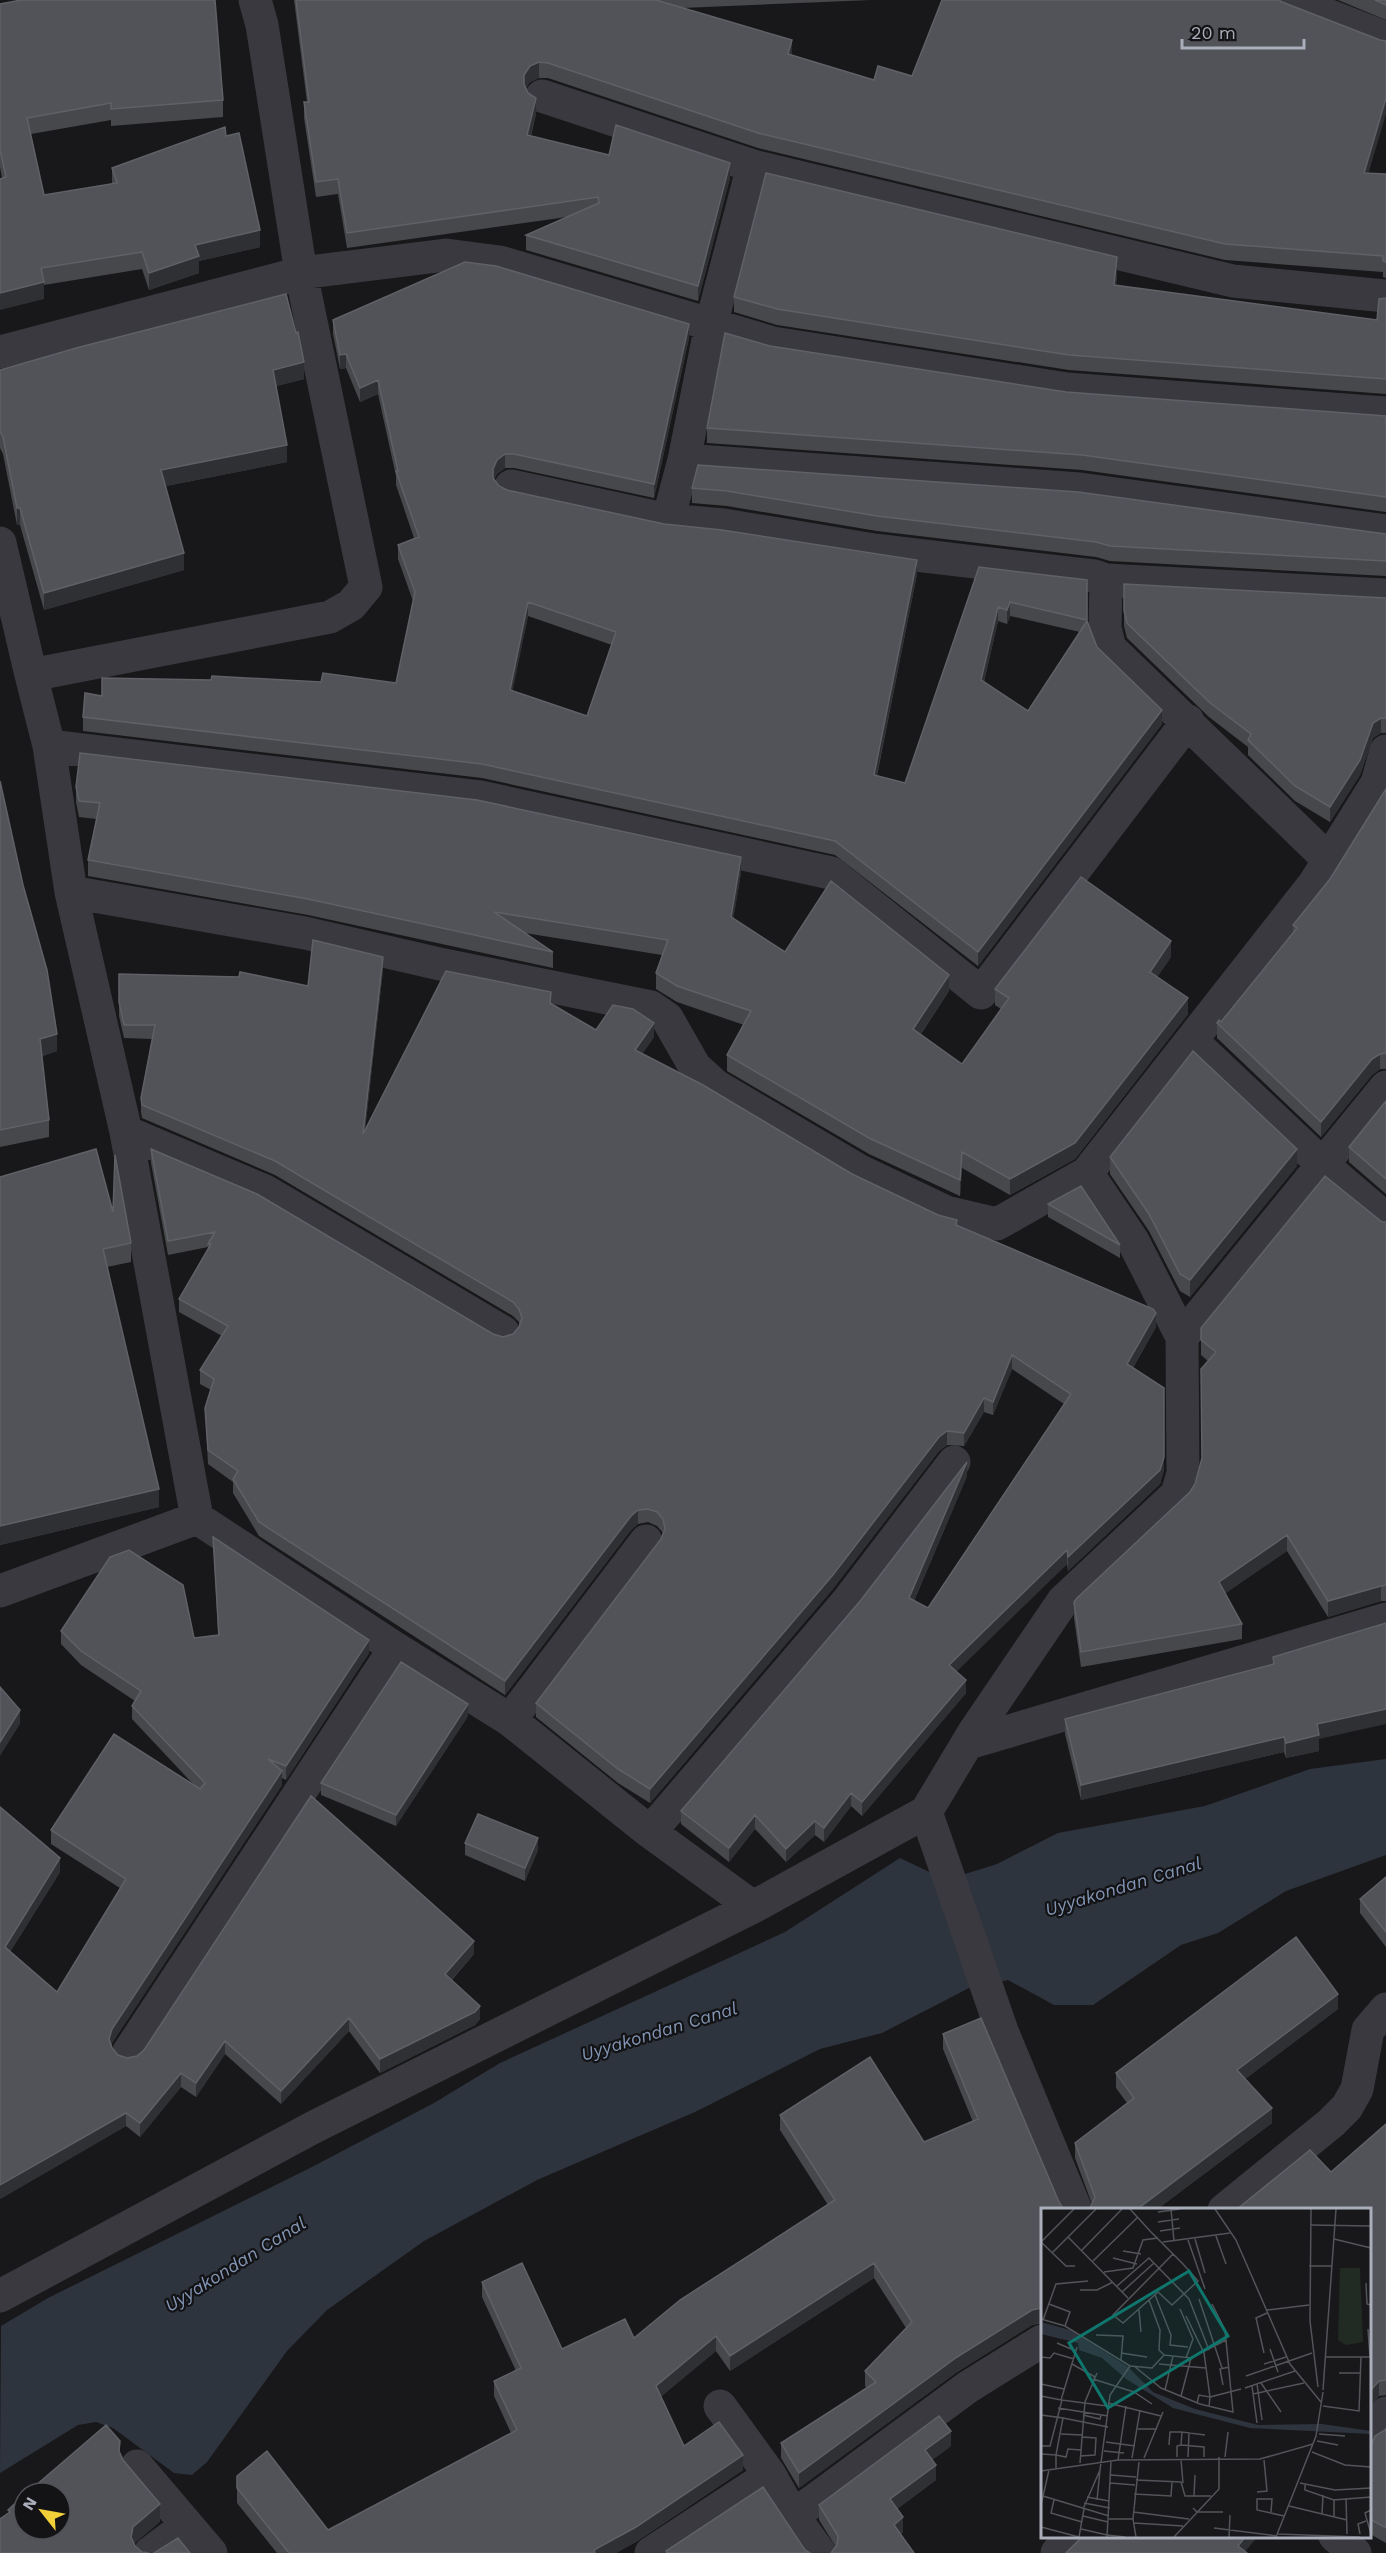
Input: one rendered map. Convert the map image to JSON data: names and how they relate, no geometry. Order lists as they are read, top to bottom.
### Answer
{
  "water": ["Uyyakondan Canal"],
  "scale_bar": "20 m",
  "north": "top left"
}
